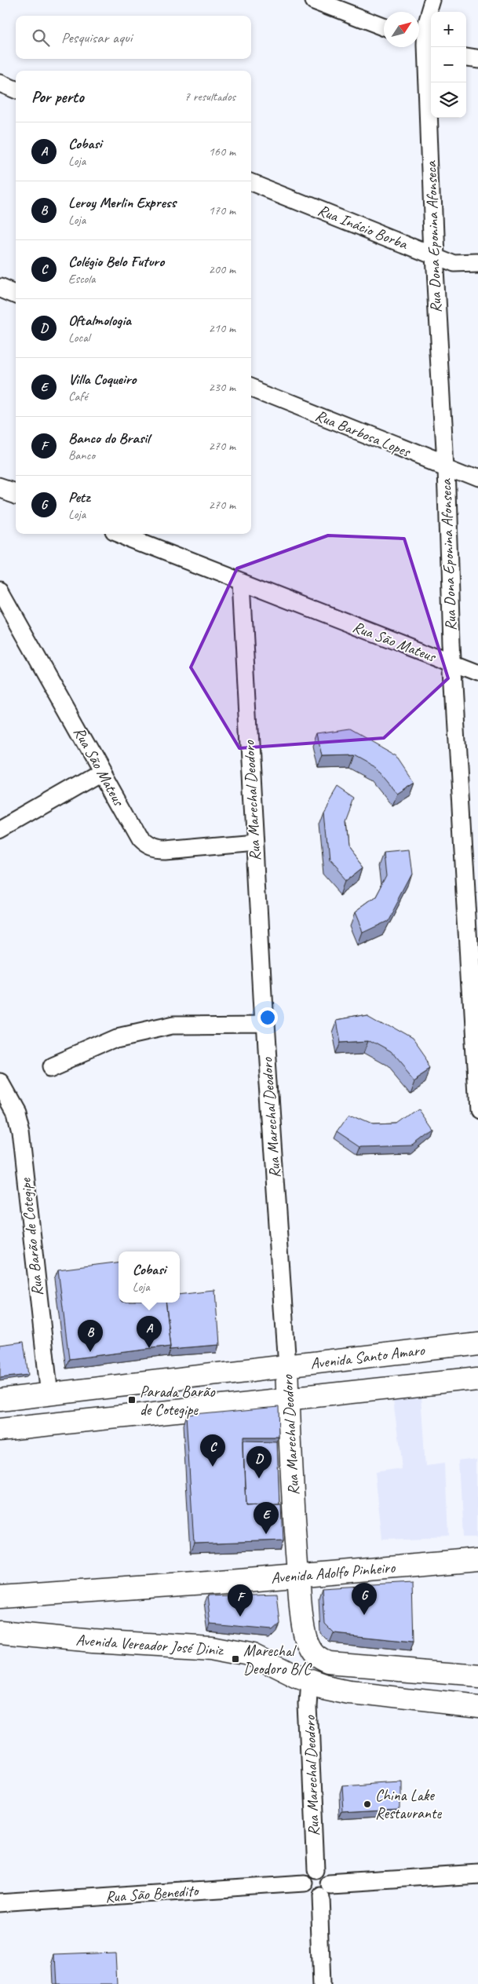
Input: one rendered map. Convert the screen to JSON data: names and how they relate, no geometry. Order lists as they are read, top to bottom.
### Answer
{
  "streets": {
    "main road": [
      "Rua Marechal Deodoro",
      "Avenida Santo Amaro",
      "Avenida Adolfo Pinheiro",
      "Avenida Vereador José Diniz"
    ],
    "street": [
      "Rua Inácio Borba",
      "Rua Dona Eponina Afonseca",
      "Rua Barbosa Lopes",
      "Rua São Mateus",
      "Rua Barão de Cotegipe",
      "Rua São Benedito"
    ]
  },
  "crossings": [
    ["Rua Inácio Borba", "Rua Dona Eponina Afonseca"],
    ["Rua Dona Eponina Afonseca", "Rua Barbosa Lopes"],
    ["Rua Dona Eponina Afonseca", "Rua São Mateus"],
    ["Rua São Mateus", "Rua Marechal Deodoro"],
    ["Rua Marechal Deodoro", "Avenida Santo Amaro"],
    ["Rua Marechal Deodoro", "Avenida Adolfo Pinheiro"],
    ["Rua Marechal Deodoro", "Avenida Vereador José Diniz"],
    ["Rua Marechal Deodoro", "Rua São Benedito"],
    ["Rua Barão de Cotegipe", "Avenida Santo Amaro"]
  ],
  "places": {
    "transit": ["Parada Barão de Cotegipe", "Marechal Deodoro B/C"],
    "other": ["China Lake Restaurante"]
  },
  "north": "top right",
  "page": {
    "map_buttons": ["+", "−"],
    "search": "Pesquisar aqui",
    "heading": ["Por perto", "7 resultados"],
    "list": [
      {
        "mark": "A",
        "name": "Cobasi",
        "note": "Loja",
        "value": "160 m"
      },
      {
        "mark": "B",
        "name": "Leroy Merlin Express",
        "note": "Loja",
        "value": "170 m"
      },
      {
        "mark": "C",
        "name": "Colégio Belo Futuro",
        "note": "Escola",
        "value": "200 m"
      },
      {
        "mark": "D",
        "name": "Oftalmologia",
        "note": "Local",
        "value": "210 m"
      },
      {
        "mark": "E",
        "name": "Villa Coqueiro",
        "note": "Café",
        "value": "230 m"
      },
      {
        "mark": "F",
        "name": "Banco do Brasil",
        "note": "Banco",
        "value": "270 m"
      },
      {
        "mark": "G",
        "name": "Petz",
        "note": "Loja",
        "value": "270 m"
      }
    ],
    "popup": ["Cobasi", "Loja"],
    "pins": [
      "A",
      "B",
      "C",
      "D",
      "E",
      "G",
      "F"
    ]
  }
}
